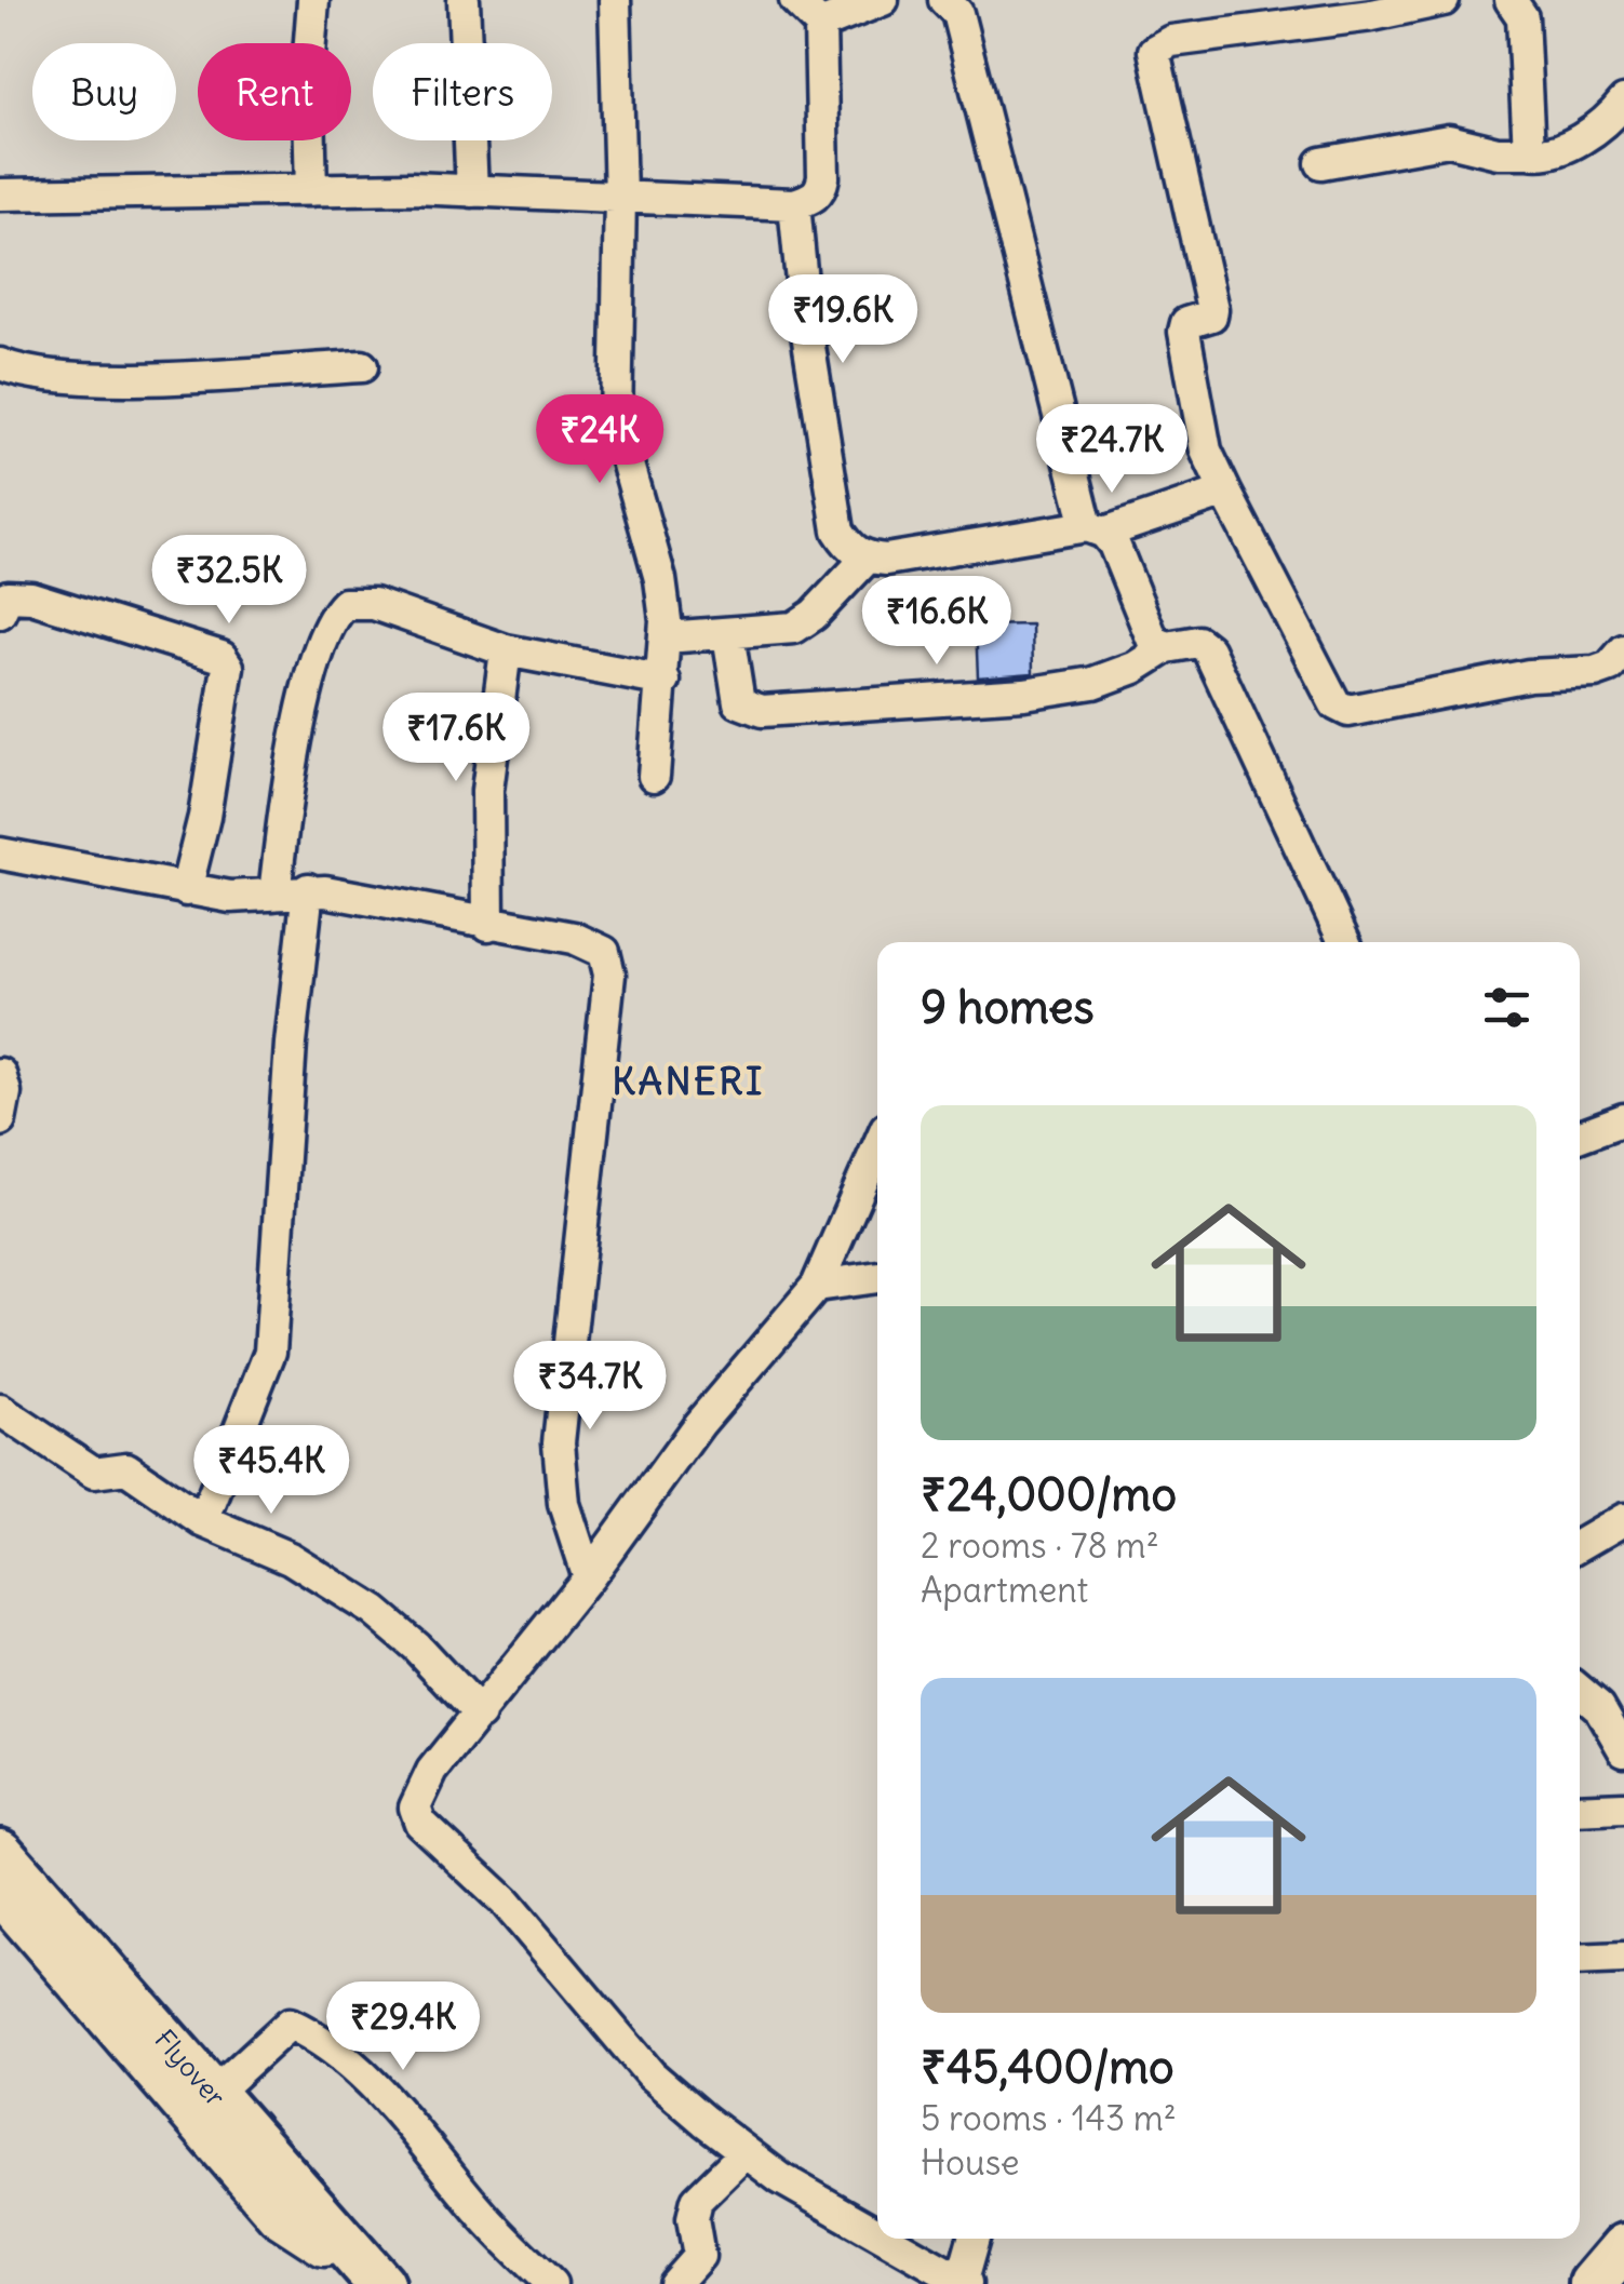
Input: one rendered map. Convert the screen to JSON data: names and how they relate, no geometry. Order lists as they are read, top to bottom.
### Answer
{
  "streets": {
    "highway": ["Flyover"]
  },
  "districts": ["KANERI"],
  "page": {
    "chip": ["Buy", "Rent", "Filters"],
    "price": [
      "₹19.6K",
      "₹24K",
      "₹24.7K",
      "₹32.5K",
      "₹16.6K",
      "₹17.6K",
      "₹34.7K",
      "₹45.4K",
      "₹29.4K"
    ],
    "heading": "9 homes",
    "list": [
      {
        "name": "₹24,000/mo",
        "note": "2 rooms · 78 m² · Apartment"
      },
      {
        "name": "₹45,400/mo",
        "note": "5 rooms · 143 m² · House"
      }
    ]
  }
}
